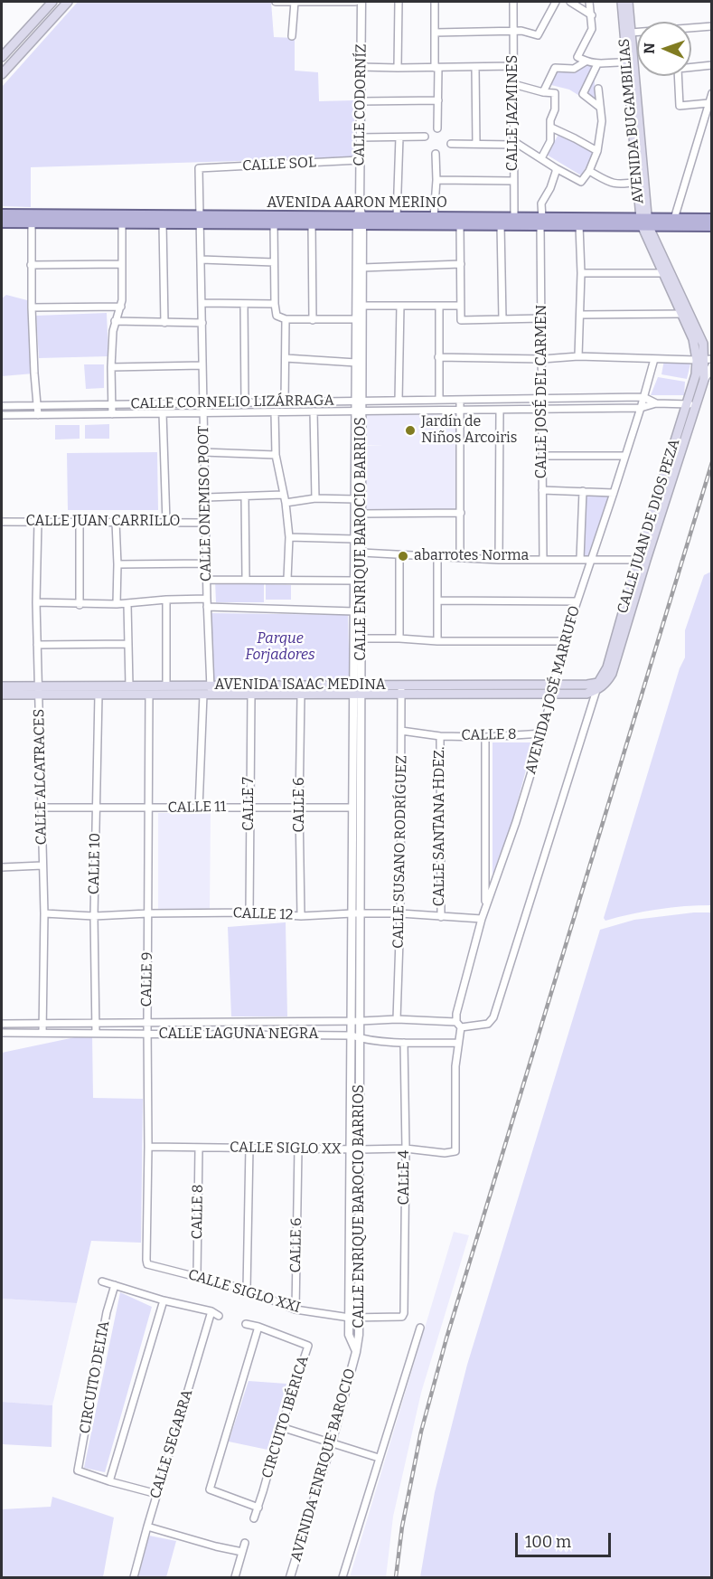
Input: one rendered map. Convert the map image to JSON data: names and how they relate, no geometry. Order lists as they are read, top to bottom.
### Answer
{
  "streets": {
    "main road": [
      "AVENIDA BUGAMBILIAS",
      "AVENIDA AARON MERINO",
      "CALLE JUAN DE DIOS PEZA",
      "AVENIDA ISAAC MEDINA"
    ],
    "street": [
      "CALLE CODORNÍZ",
      "CALLE JAZMINES",
      "CALLE SOL",
      "CALLE JOSÉ DEL CARMEN",
      "CALLE CORNELIO LIZÁRRAGA",
      "CALLE ONEMISO POOT",
      "CALLE JUAN CARRILLO",
      "CALLE ENRIQUE BAROCIO BARRIOS",
      "AVENIDA JOSÉ MARRUFO",
      "CALLE 8",
      "CALLE ALCATRACES",
      "CALLE 7",
      "CALLE 6",
      "CALLE 11",
      "CALLE SANTANA HDEZ.",
      "CALLE SUSANO RODRÍGUEZ",
      "CALLE 10",
      "CALLE 12",
      "CALLE 9",
      "CALLE LAGUNA NEGRA",
      "CALLE SIGLO XX",
      "CALLE 4",
      "CALLE SIGLO XXI",
      "CIRCUITO DELTA",
      "CIRCUITO IBÉRICA",
      "CALLE SEGARRA",
      "AVENIDA ENRIQUE BAROCIO"
    ]
  },
  "crossings": [
    ["CALLE CODORNÍZ", "CALLE SOL"],
    ["CALLE CODORNÍZ", "AVENIDA AARON MERINO"],
    ["CALLE CODORNÍZ", "CALLE ENRIQUE BAROCIO BARRIOS"],
    ["CALLE JAZMINES", "AVENIDA AARON MERINO"],
    ["AVENIDA BUGAMBILIAS", "AVENIDA AARON MERINO"],
    ["AVENIDA BUGAMBILIAS", "CALLE JUAN DE DIOS PEZA"],
    ["CALLE SOL", "CALLE ONEMISO POOT"],
    ["AVENIDA AARON MERINO", "CALLE JOSÉ DEL CARMEN"],
    ["AVENIDA AARON MERINO", "CALLE ONEMISO POOT"],
    ["AVENIDA AARON MERINO", "CALLE ENRIQUE BAROCIO BARRIOS"],
    ["CALLE JOSÉ DEL CARMEN", "CALLE CORNELIO LIZÁRRAGA"],
    ["CALLE CORNELIO LIZÁRRAGA", "CALLE ONEMISO POOT"],
    ["CALLE CORNELIO LIZÁRRAGA", "CALLE JUAN DE DIOS PEZA"],
    ["CALLE CORNELIO LIZÁRRAGA", "CALLE ENRIQUE BAROCIO BARRIOS"],
    ["CALLE CORNELIO LIZÁRRAGA", "AVENIDA JOSÉ MARRUFO"],
    ["CALLE ONEMISO POOT", "CALLE JUAN CARRILLO"],
    ["CALLE ONEMISO POOT", "AVENIDA ISAAC MEDINA"],
    ["CALLE JUAN CARRILLO", "CALLE ALCATRACES"],
    ["CALLE JUAN DE DIOS PEZA", "AVENIDA ISAAC MEDINA"],
    ["CALLE JUAN DE DIOS PEZA", "CALLE LAGUNA NEGRA"],
    ["CALLE ENRIQUE BAROCIO BARRIOS", "AVENIDA ISAAC MEDINA"],
    ["CALLE ENRIQUE BAROCIO BARRIOS", "CALLE 11"],
    ["CALLE ENRIQUE BAROCIO BARRIOS", "CALLE 12"],
    ["CALLE ENRIQUE BAROCIO BARRIOS", "CALLE LAGUNA NEGRA"],
    ["CALLE ENRIQUE BAROCIO BARRIOS", "CALLE SIGLO XX"],
    ["CALLE ENRIQUE BAROCIO BARRIOS", "CALLE SIGLO XXI"],
    ["CALLE ENRIQUE BAROCIO BARRIOS", "AVENIDA ENRIQUE BAROCIO"],
    ["AVENIDA ISAAC MEDINA", "AVENIDA JOSÉ MARRUFO"],
    ["AVENIDA ISAAC MEDINA", "CALLE ALCATRACES"],
    ["AVENIDA ISAAC MEDINA", "CALLE 7"],
    ["AVENIDA ISAAC MEDINA", "CALLE 6"],
    ["AVENIDA ISAAC MEDINA", "CALLE SUSANO RODRÍGUEZ"],
    ["AVENIDA ISAAC MEDINA", "CALLE 10"],
    ["AVENIDA ISAAC MEDINA", "CALLE 9"],
    ["AVENIDA JOSÉ MARRUFO", "CALLE 8"],
    ["AVENIDA JOSÉ MARRUFO", "CALLE 12"],
    ["AVENIDA JOSÉ MARRUFO", "CALLE LAGUNA NEGRA"],
    ["CALLE 8", "CALLE SANTANA HDEZ."],
    ["CALLE 8", "CALLE SUSANO RODRÍGUEZ"],
    ["CALLE 8", "CALLE SIGLO XX"],
    ["CALLE 8", "CALLE SIGLO XXI"],
    ["CALLE ALCATRACES", "CALLE 11"],
    ["CALLE ALCATRACES", "CALLE 12"],
    ["CALLE ALCATRACES", "CALLE LAGUNA NEGRA"],
    ["CALLE 7", "CALLE 11"],
    ["CALLE 7", "CALLE 12"],
    ["CALLE 6", "CALLE 11"],
    ["CALLE 6", "CALLE 12"],
    ["CALLE 6", "CALLE SIGLO XX"],
    ["CALLE 6", "CALLE SIGLO XXI"],
    ["CALLE 11", "CALLE 10"],
    ["CALLE 11", "CALLE 9"],
    ["CALLE SANTANA HDEZ.", "CALLE 12"],
    ["CALLE SUSANO RODRÍGUEZ", "CALLE 12"],
    ["CALLE SUSANO RODRÍGUEZ", "CALLE LAGUNA NEGRA"],
    ["CALLE 10", "CALLE 12"],
    ["CALLE 10", "CALLE LAGUNA NEGRA"],
    ["CALLE 12", "CALLE 9"],
    ["CALLE 9", "CALLE LAGUNA NEGRA"],
    ["CALLE 9", "CALLE SIGLO XX"],
    ["CALLE 9", "CALLE SIGLO XXI"],
    ["CALLE LAGUNA NEGRA", "CALLE SIGLO XX"],
    ["CALLE LAGUNA NEGRA", "CALLE 4"],
    ["CALLE SIGLO XX", "CALLE 4"],
    ["CALLE 4", "CALLE SIGLO XXI"]
  ],
  "parks": ["Parque Forjadores"],
  "places": ["Jardín de Niños Arcoiris", "abarrotes Norma"],
  "scale_bar": "100 m",
  "north": "left"
}
